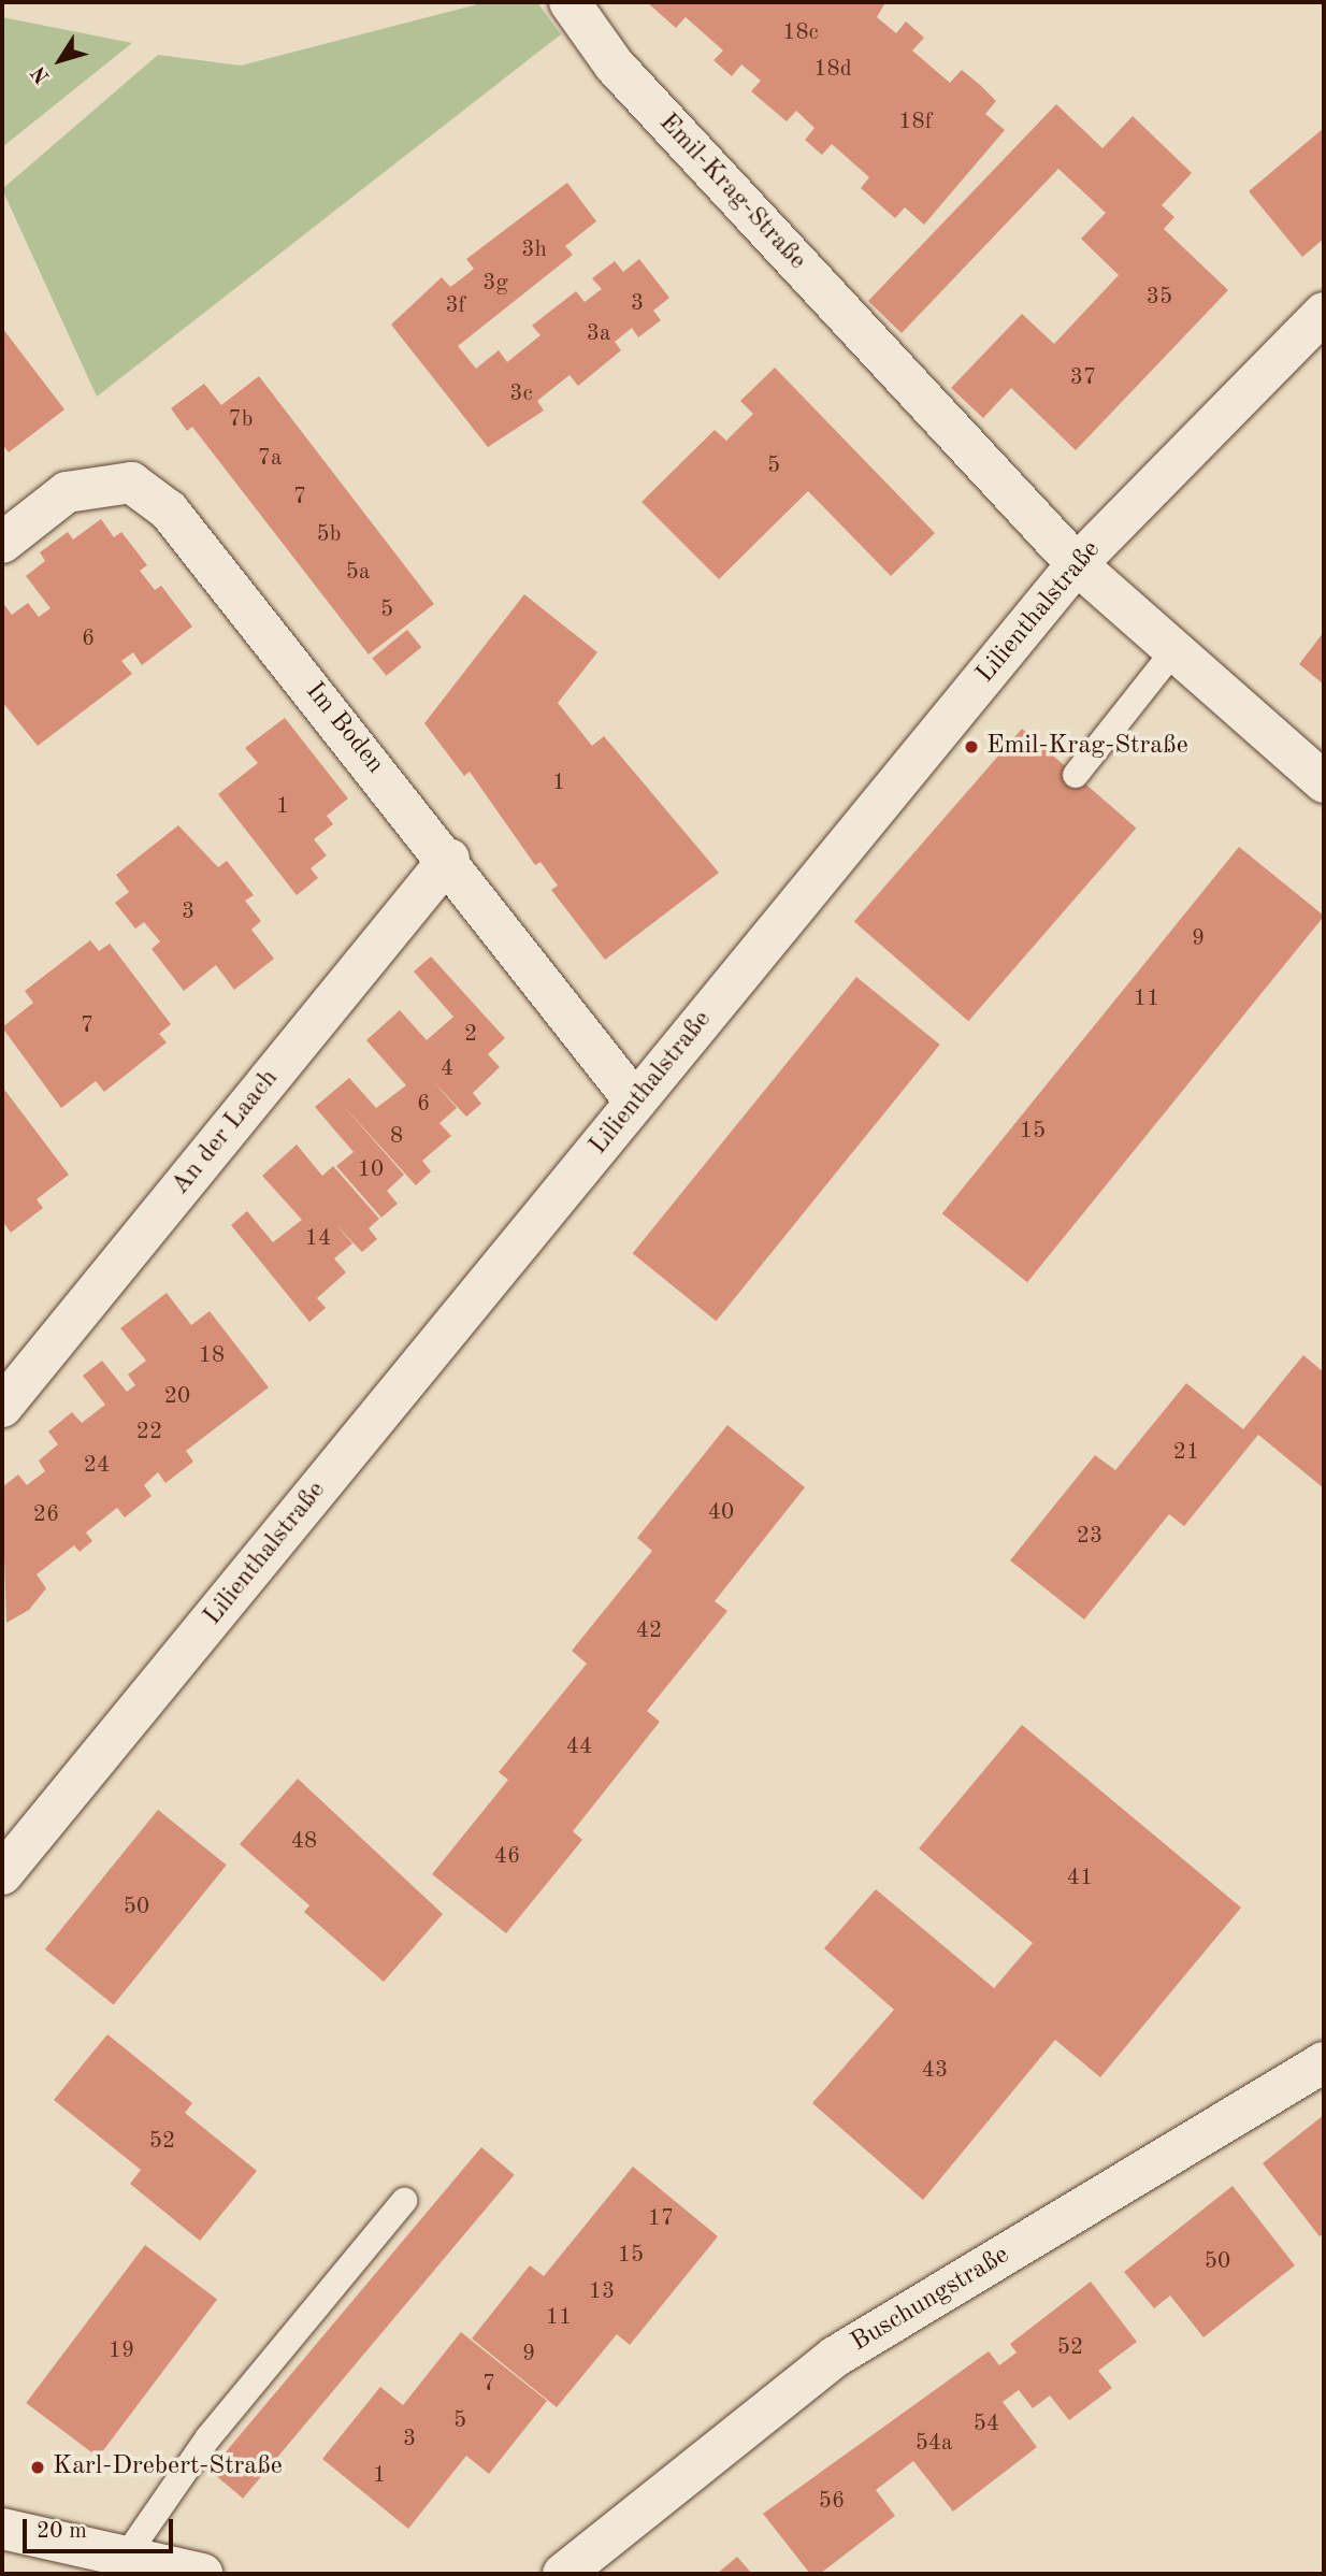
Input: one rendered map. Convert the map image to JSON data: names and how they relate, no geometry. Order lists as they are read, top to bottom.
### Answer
{
  "streets": {
    "street": [
      "Emil-Krag-Straße",
      "Lilienthalstraße",
      "Im Boden",
      "An der Laach",
      "Buschungstraße"
    ]
  },
  "crossings": [
    ["Emil-Krag-Straße", "Lilienthalstraße"],
    ["Lilienthalstraße", "Im Boden"],
    ["Im Boden", "An der Laach"]
  ],
  "places": ["Emil-Krag-Straße", "Karl-Drebert-Straße"],
  "house_numbers": [
    "18c",
    "18d",
    "18f",
    "3h",
    "3g",
    "35",
    "3",
    "3f",
    "3a",
    "37",
    "3c",
    "7b",
    "7a",
    "5",
    "7",
    "5b",
    "5a",
    "5",
    "6",
    "1",
    "1",
    "3",
    "9",
    "11",
    "7",
    "2",
    "4",
    "6",
    "15",
    "8",
    "10",
    "14",
    "18",
    "20",
    "22",
    "21",
    "24",
    "40",
    "26",
    "23",
    "42",
    "44",
    "48",
    "46",
    "41",
    "50",
    "43",
    "52",
    "17",
    "15",
    "50",
    "13",
    "11",
    "52",
    "19",
    "9",
    "7",
    "5",
    "54",
    "3",
    "54a",
    "1",
    "56"
  ],
  "scale_bar": "20 m",
  "north": "bottom left"
}
